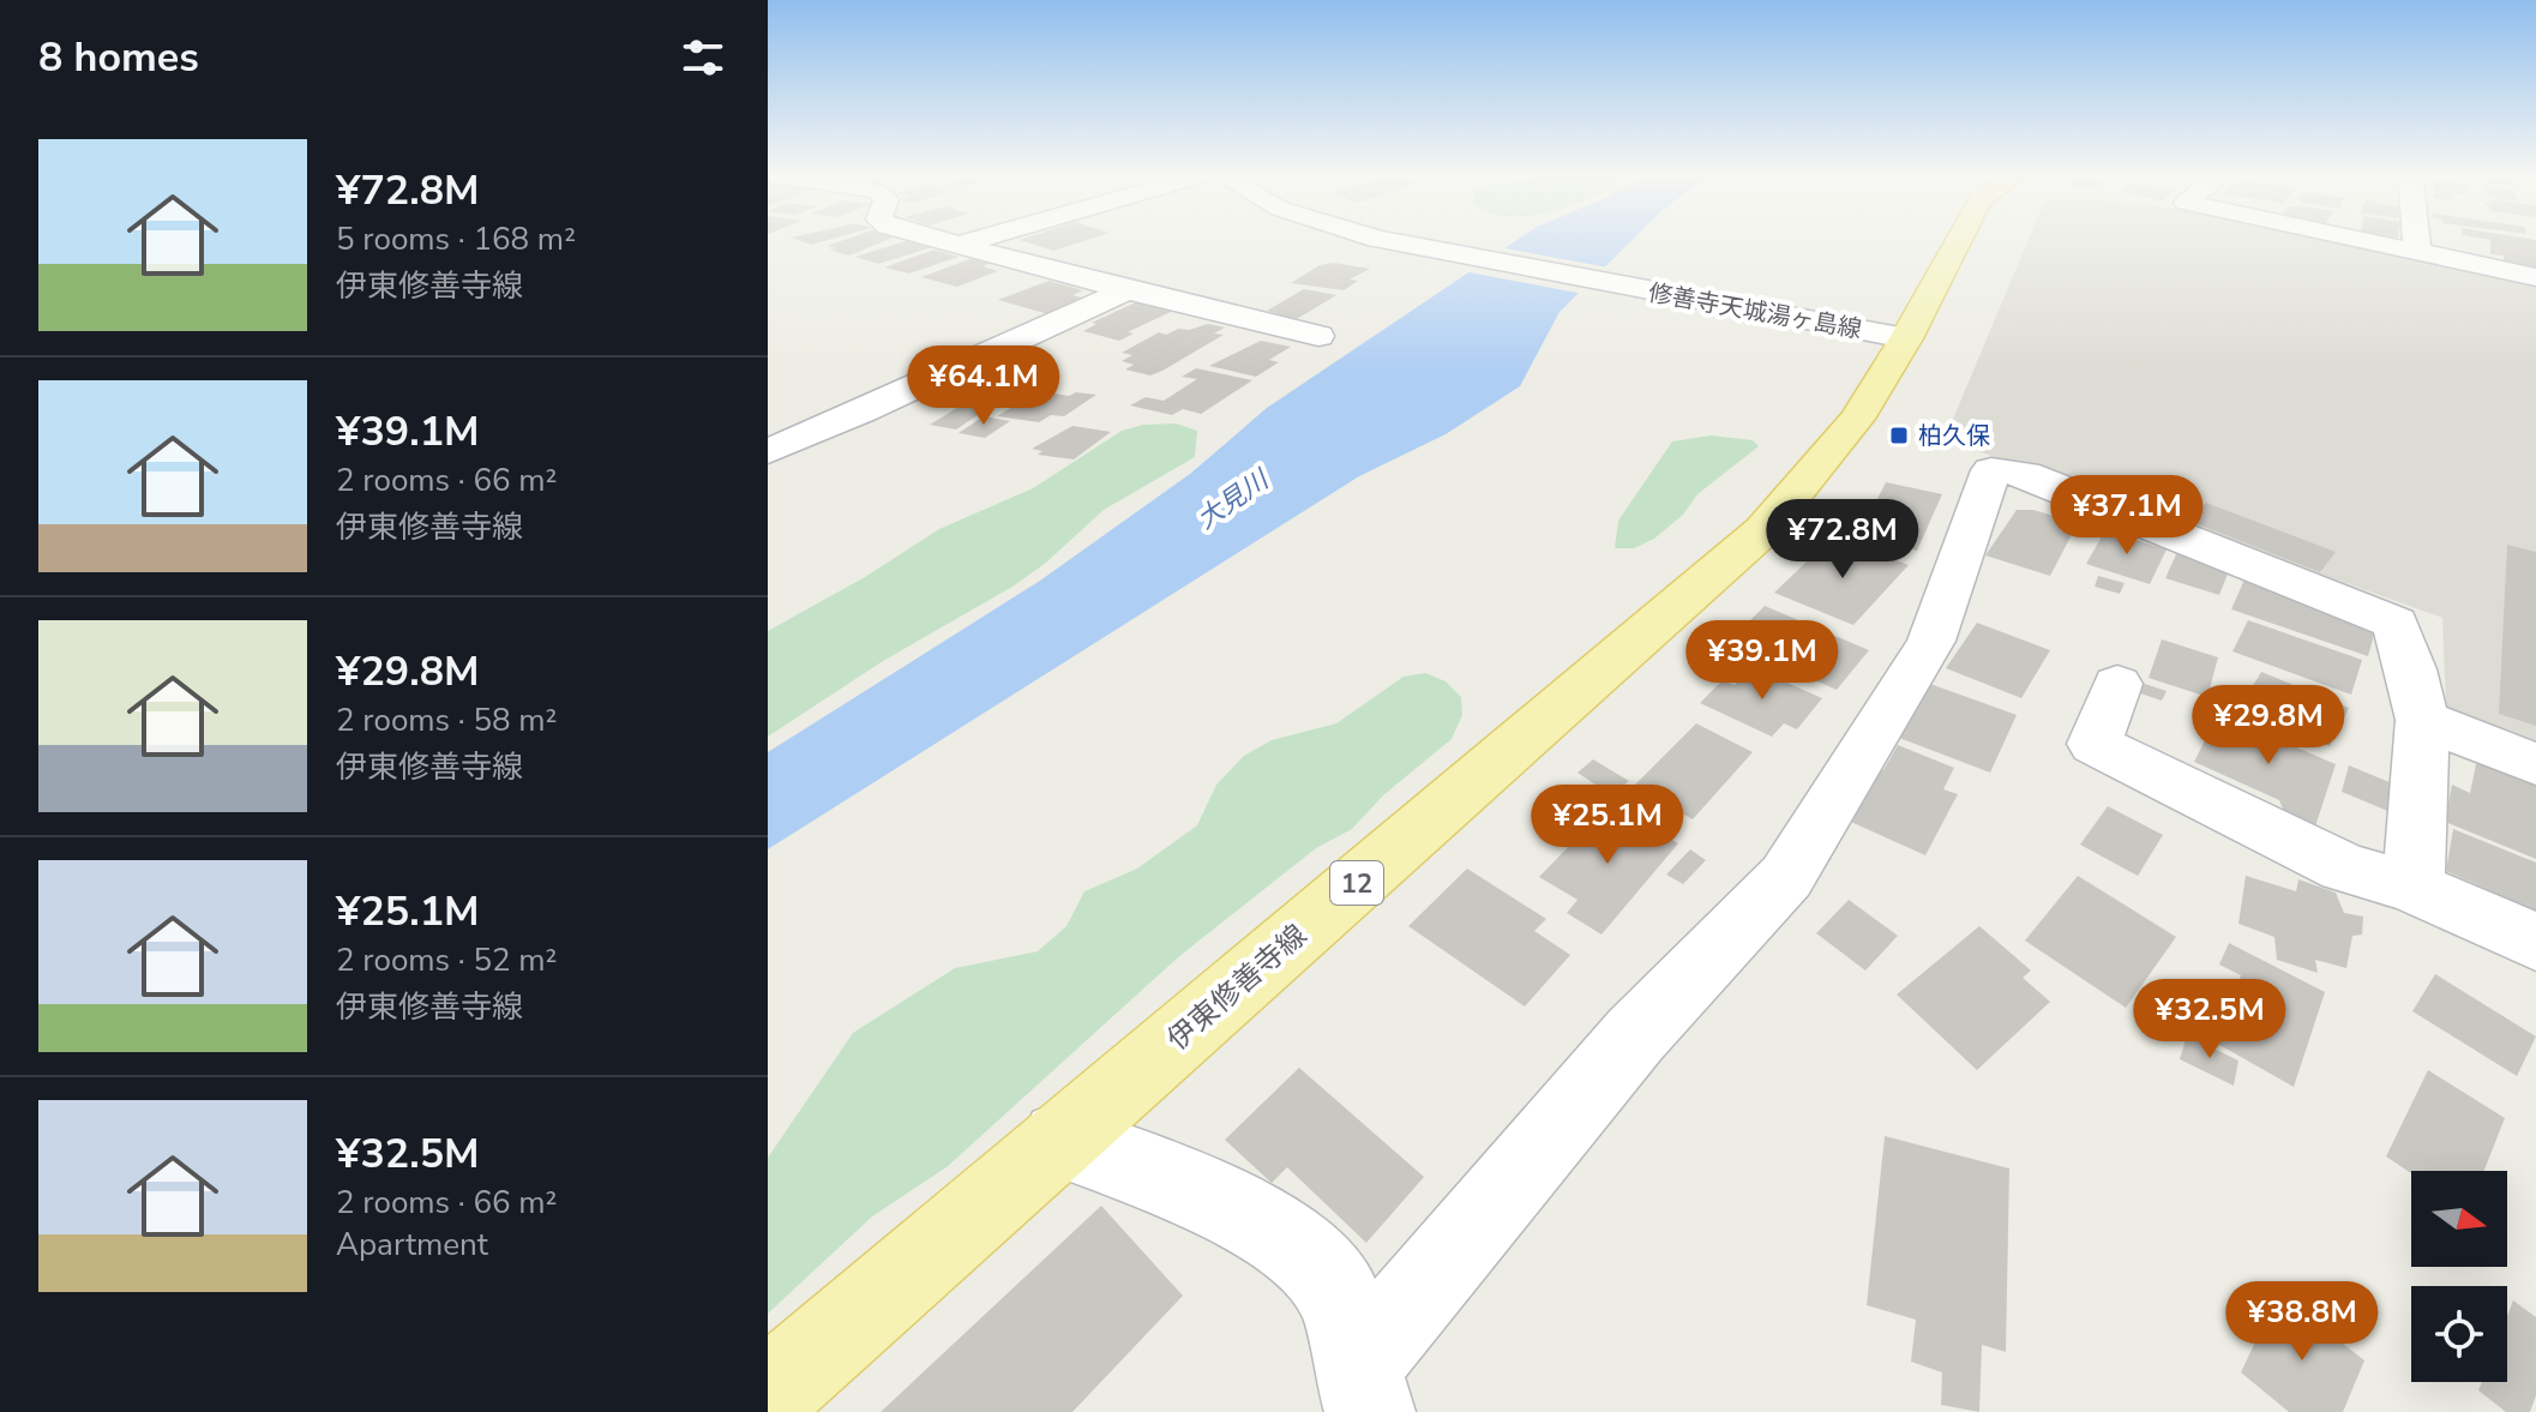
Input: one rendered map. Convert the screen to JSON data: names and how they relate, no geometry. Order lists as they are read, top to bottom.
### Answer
{
  "streets": {
    "main road": ["12", "伊東修善寺線"],
    "street": ["修善寺天城湯ヶ島線"]
  },
  "crossings": [
    ["修善寺天城湯ヶ島線", "伊東修善寺線"]
  ],
  "water": ["大見川"],
  "places": {
    "transit": ["柏久保"]
  },
  "north": "right",
  "page": {
    "heading": "8 homes",
    "list": [
      {
        "name": "¥72.8M",
        "note": "5 rooms · 168 m² · 伊東修善寺線"
      },
      {
        "name": "¥39.1M",
        "note": "2 rooms · 66 m² · 伊東修善寺線"
      },
      {
        "name": "¥29.8M",
        "note": "2 rooms · 58 m² · 伊東修善寺線"
      },
      {
        "name": "¥25.1M",
        "note": "2 rooms · 52 m² · 伊東修善寺線"
      },
      {
        "name": "¥32.5M",
        "note": "2 rooms · 66 m² · Apartment"
      }
    ],
    "price": [
      "¥64.1M",
      "¥37.1M",
      "¥72.8M",
      "¥39.1M",
      "¥29.8M",
      "¥25.1M",
      "¥32.5M",
      "¥38.8M"
    ]
  }
}
